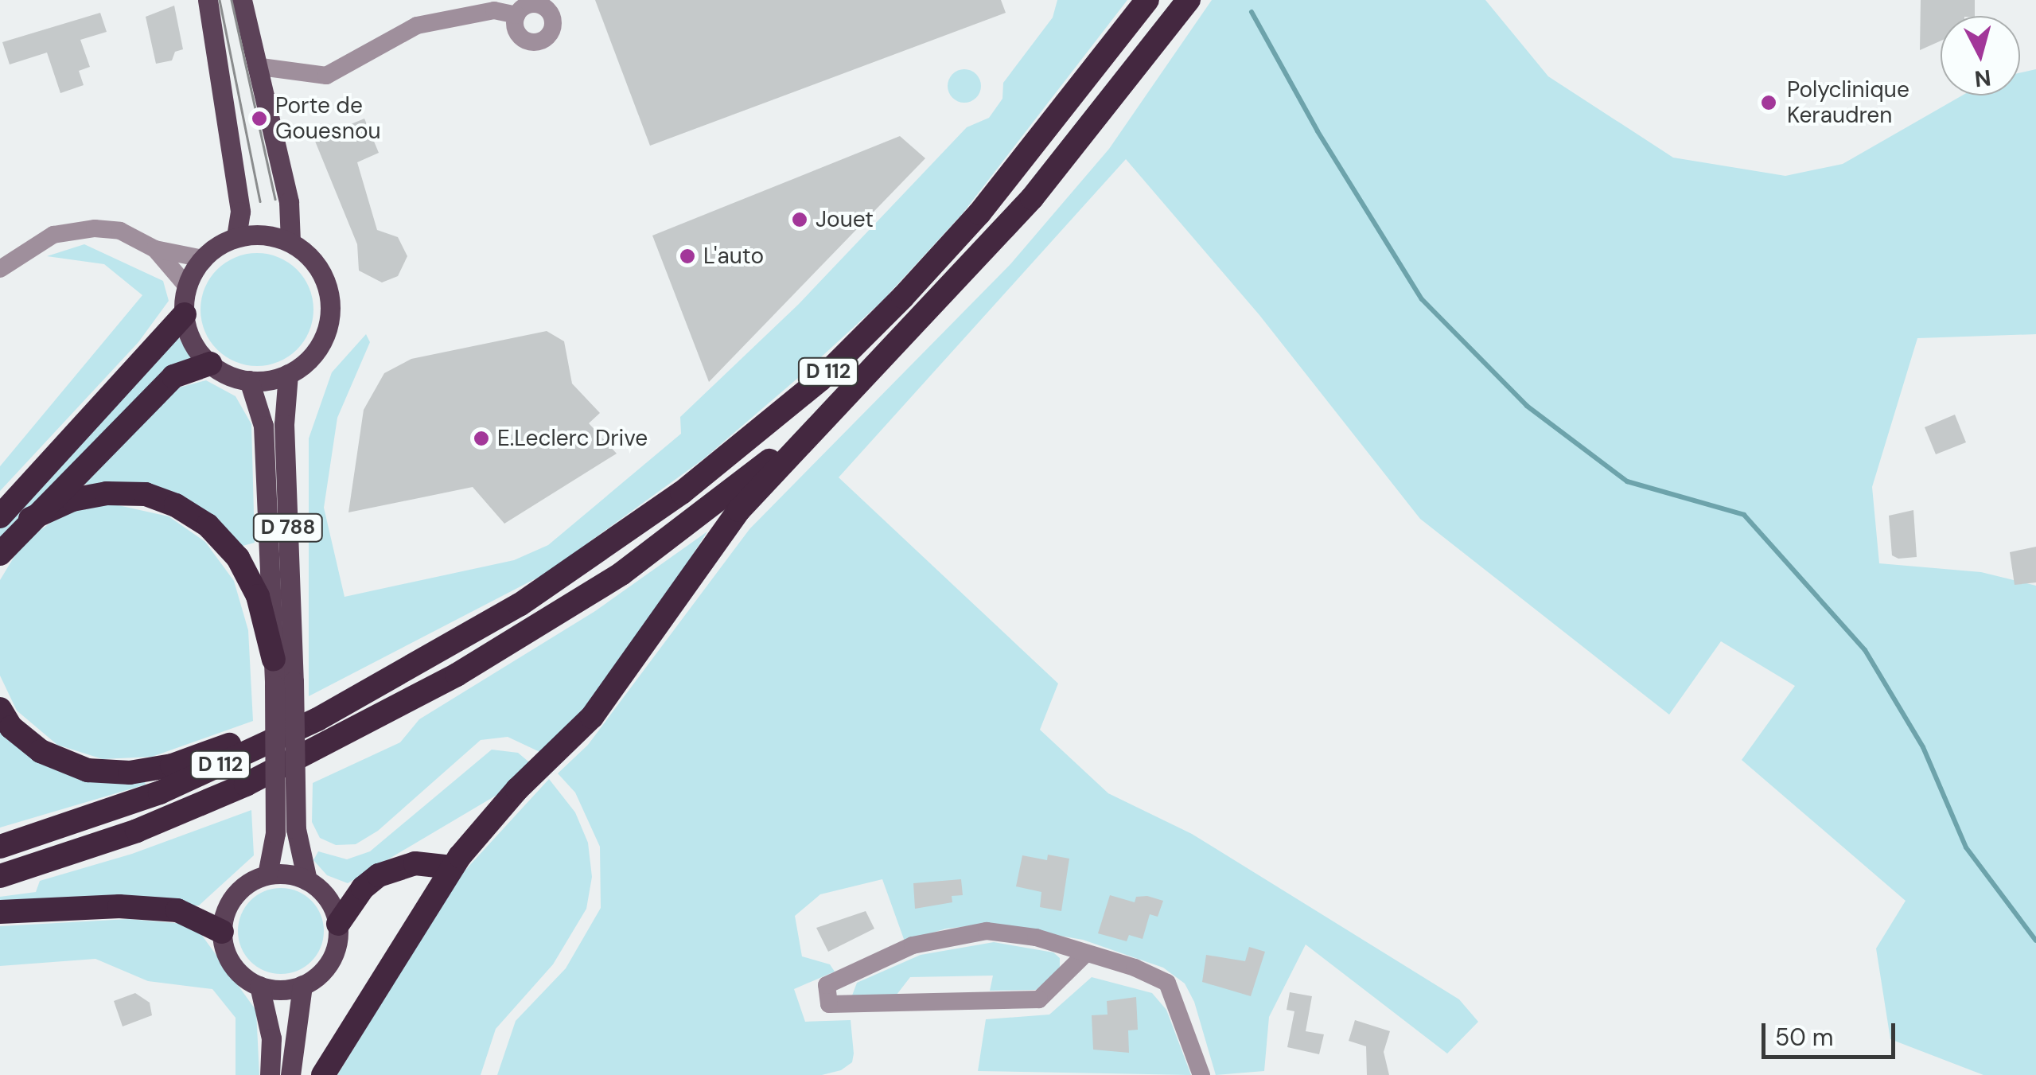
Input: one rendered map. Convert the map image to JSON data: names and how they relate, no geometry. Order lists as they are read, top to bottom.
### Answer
{
  "streets": {
    "highway": ["D 112"],
    "main road": ["D 788"]
  },
  "places": [
    "Polyclinique Keraudren",
    "Porte de Gouesnou",
    "Jouet",
    "L'auto",
    "E.Leclerc Drive"
  ],
  "scale_bar": "50 m",
  "north": "bottom"
}
